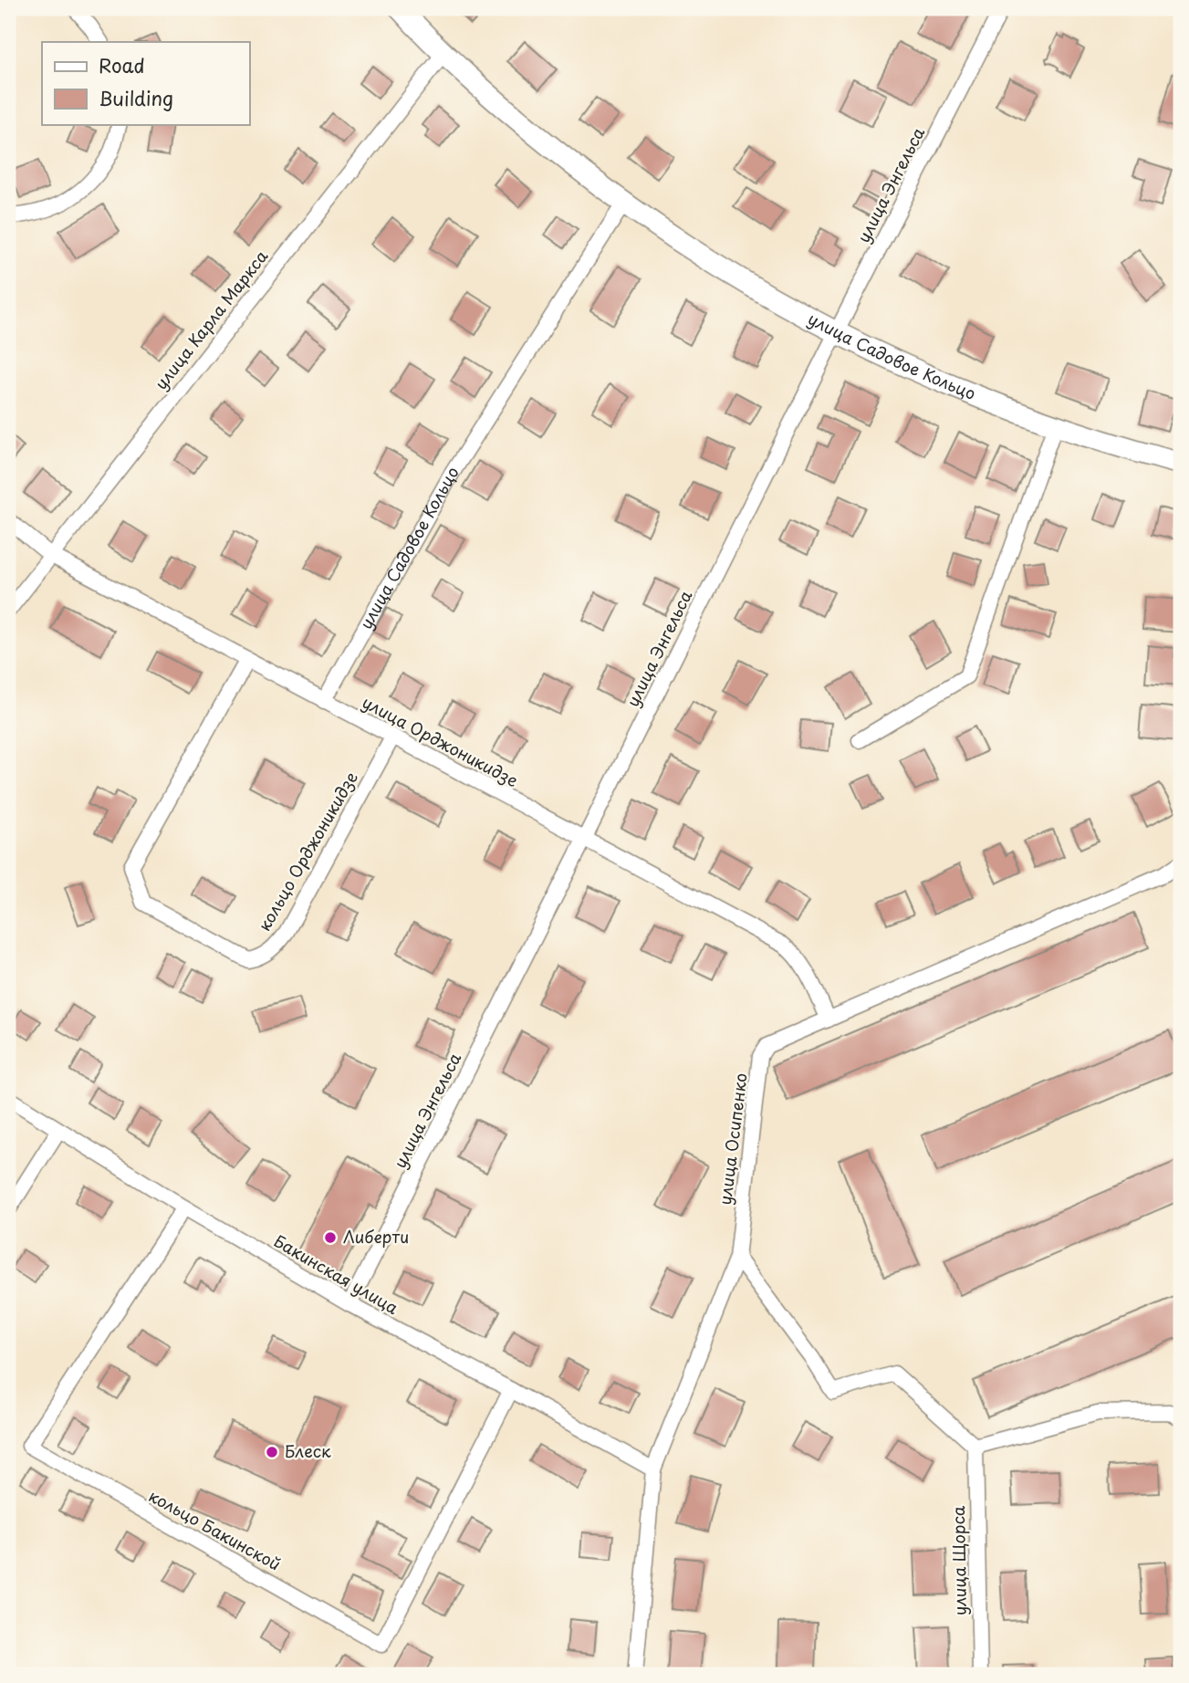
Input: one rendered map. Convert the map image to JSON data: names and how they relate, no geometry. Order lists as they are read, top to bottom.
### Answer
{
  "streets": {
    "main road": ["улица Садовое Кольцо"],
    "street": [
      "улица Энгельса",
      "улица Карла Маркса",
      "улица Орджоникидзе",
      "кольцо Орджоникидзе",
      "улица Осипенко",
      "Бакинская улица",
      "кольцо Бакинской",
      "улица Щорса"
    ]
  },
  "crossings": [
    ["улица Энгельса", "улица Садовое Кольцо"],
    ["улица Энгельса", "улица Орджоникидзе"],
    ["улица Энгельса", "Бакинская улица"],
    ["улица Карла Маркса", "улица Садовое Кольцо"],
    ["улица Карла Маркса", "улица Орджоникидзе"],
    ["улица Садовое Кольцо", "улица Орджоникидзе"],
    ["улица Орджоникидзе", "кольцо Орджоникидзе"],
    ["улица Орджоникидзе", "улица Осипенко"],
    ["улица Осипенко", "Бакинская улица"],
    ["Бакинская улица", "кольцо Бакинской"]
  ],
  "places": ["Либерти", "Блеск"],
  "legend": ["Road", "Building"]
}
